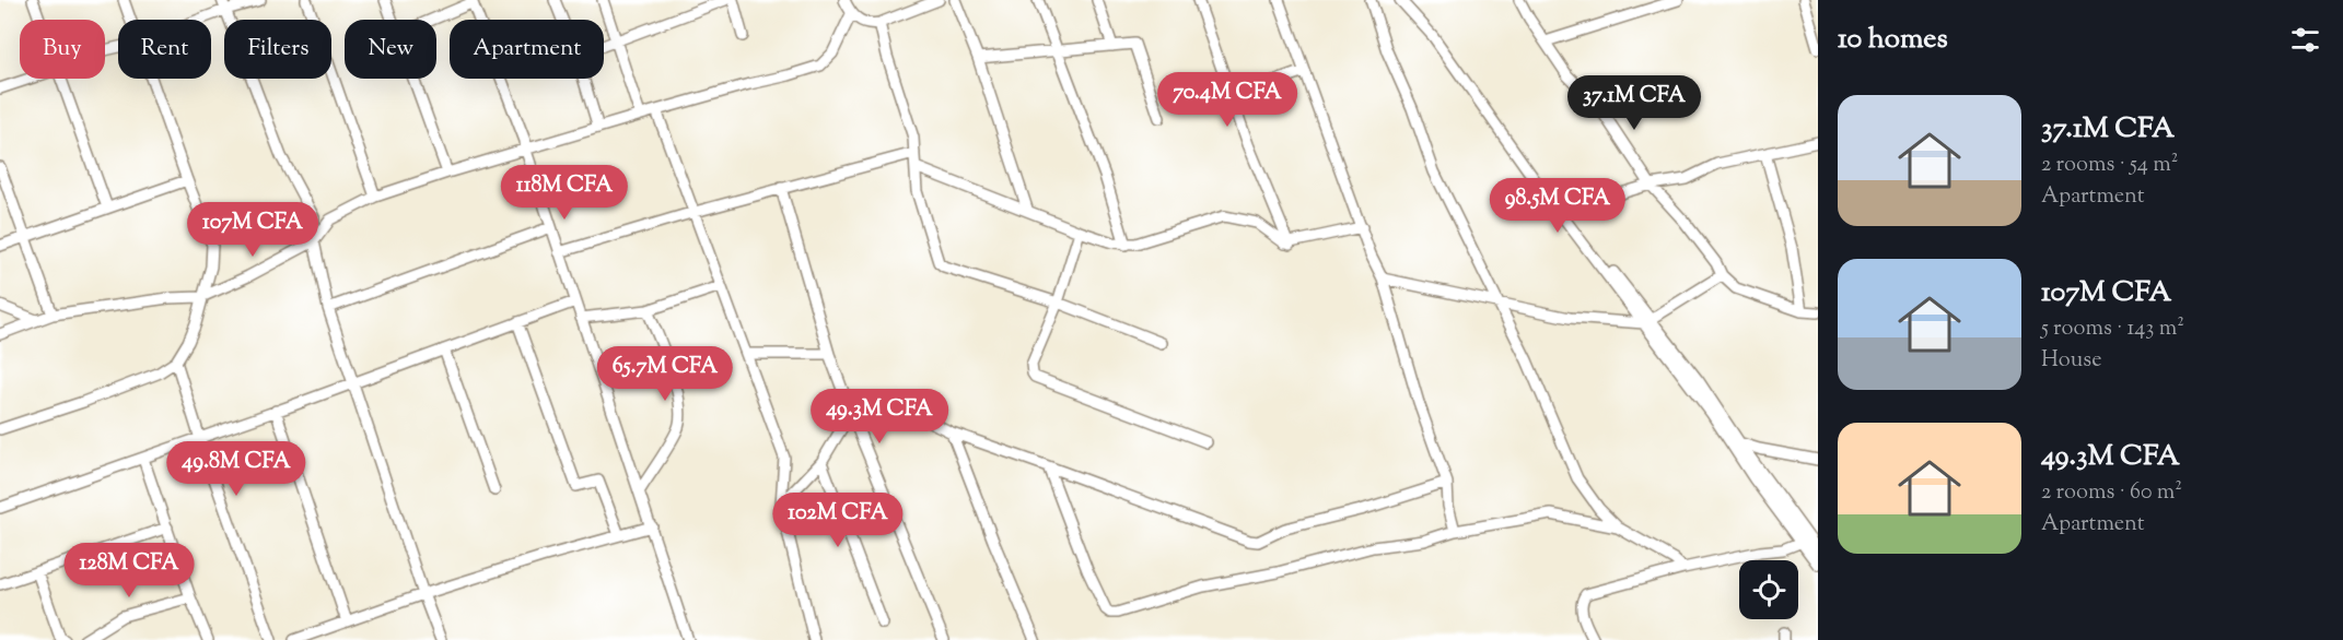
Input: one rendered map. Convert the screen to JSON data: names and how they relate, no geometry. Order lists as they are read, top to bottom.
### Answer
{
  "page": {
    "heading": "10 homes",
    "chip": [
      "Buy",
      "Rent",
      "Filters",
      "New",
      "Apartment"
    ],
    "price": [
      "70.4M CFA",
      "37.1M CFA",
      "118M CFA",
      "98.5M CFA",
      "107M CFA",
      "65.7M CFA",
      "49.3M CFA",
      "49.8M CFA",
      "102M CFA",
      "128M CFA"
    ],
    "list": [
      {
        "name": "37.1M CFA",
        "note": "2 rooms · 54 m² · Apartment"
      },
      {
        "name": "107M CFA",
        "note": "5 rooms · 143 m² · House"
      },
      {
        "name": "49.3M CFA",
        "note": "2 rooms · 60 m² · Apartment"
      }
    ]
  }
}
